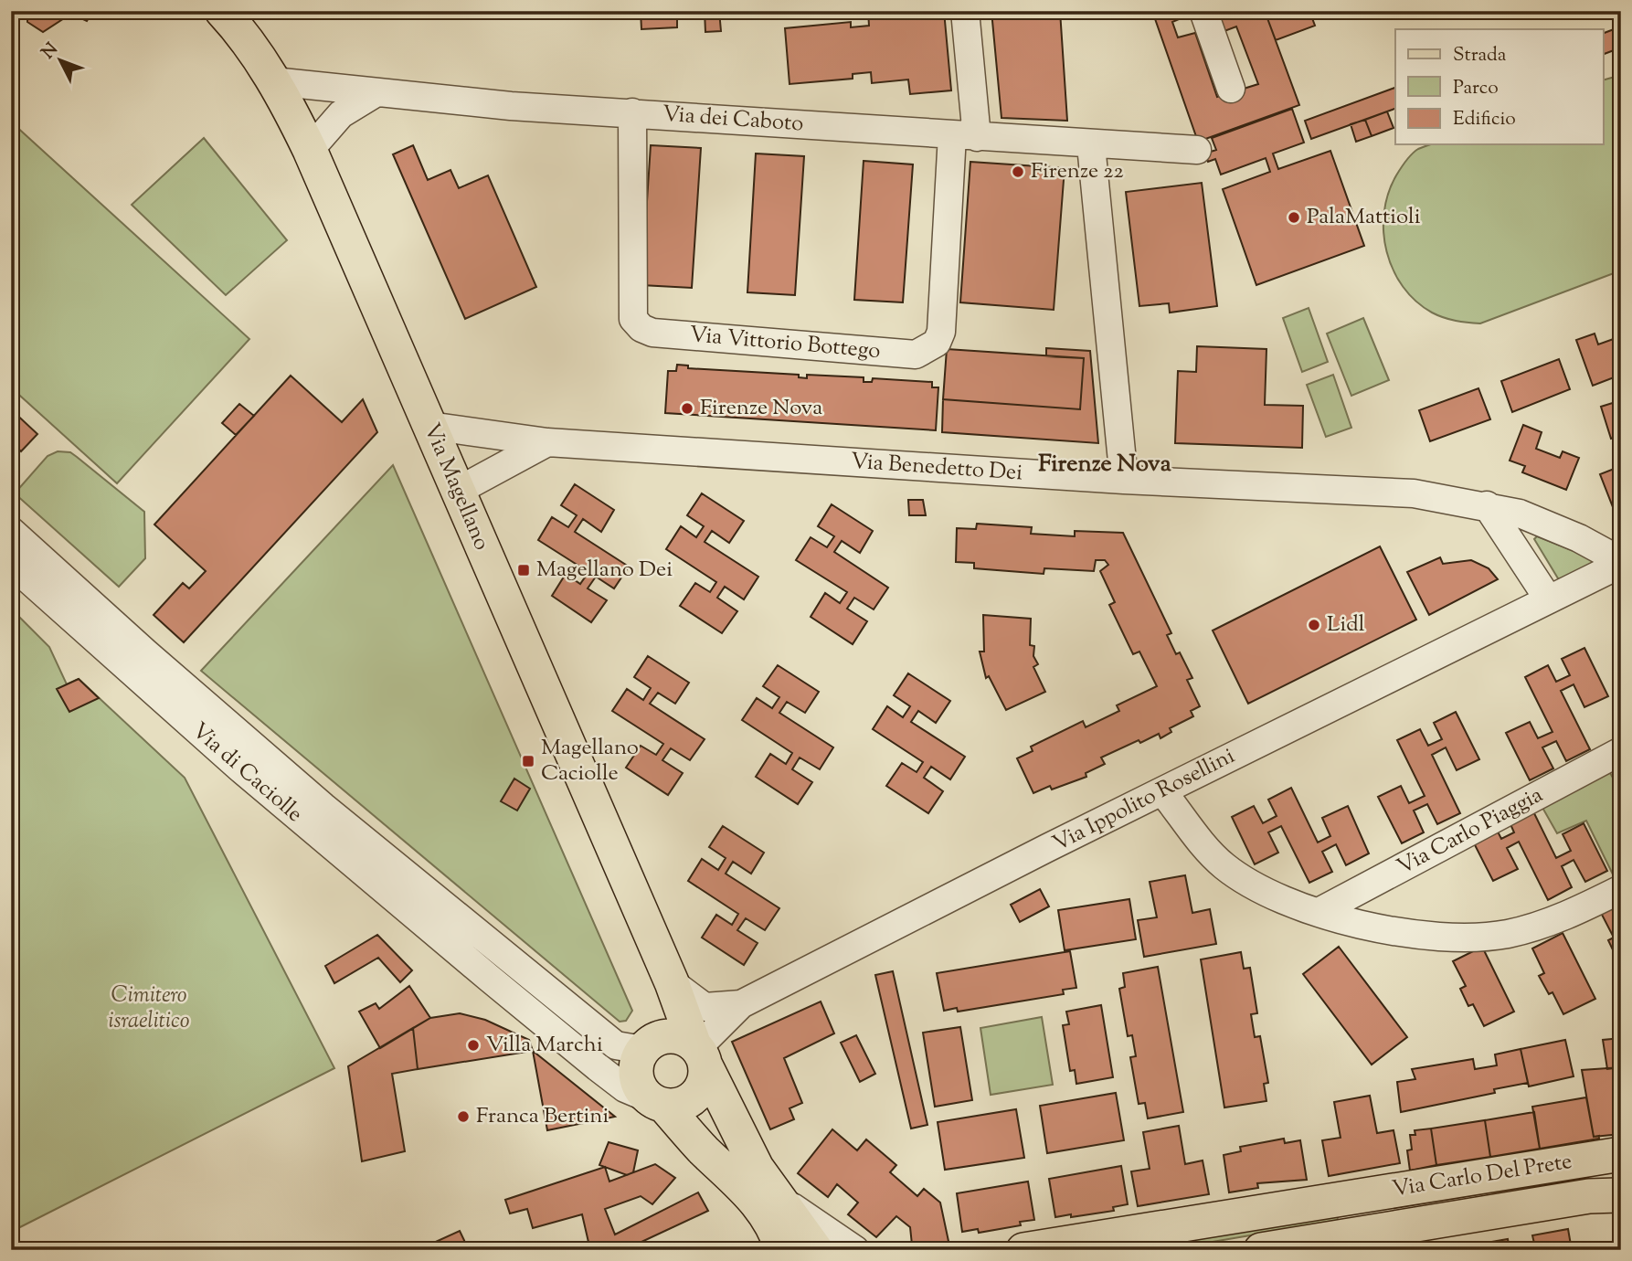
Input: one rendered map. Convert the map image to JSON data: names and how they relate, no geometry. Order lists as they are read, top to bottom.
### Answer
{
  "streets": {
    "main road": ["Via Magellano", "Via Carlo Del Prete"],
    "street": [
      "Via dei Caboto",
      "Via Vittorio Bottego",
      "Via Benedetto Dei",
      "Via di Caciolle",
      "Via Ippolito Rosellini",
      "Via Carlo Piaggia"
    ]
  },
  "crossings": [
    ["Via dei Caboto", "Via Vittorio Bottego"],
    ["Via dei Caboto", "Via Magellano"],
    ["Via Benedetto Dei", "Via Magellano"],
    ["Via Benedetto Dei", "Via Ippolito Rosellini"],
    ["Via Magellano", "Via di Caciolle"],
    ["Via Magellano", "Via Ippolito Rosellini"],
    ["Via di Caciolle", "Via Ippolito Rosellini"]
  ],
  "districts": ["Firenze Nova"],
  "parks": ["Cimitero israelitico"],
  "places": {
    "other": [
      "Firenze 22",
      "PalaMattioli",
      "Firenze Nova",
      "Lidl",
      "Villa Marchi",
      "Franca Bertini"
    ],
    "transit": ["Magellano Dei", "Magellano Caciolle"]
  },
  "legend": ["Strada", "Parco", "Edificio"],
  "north": "top left"
}
